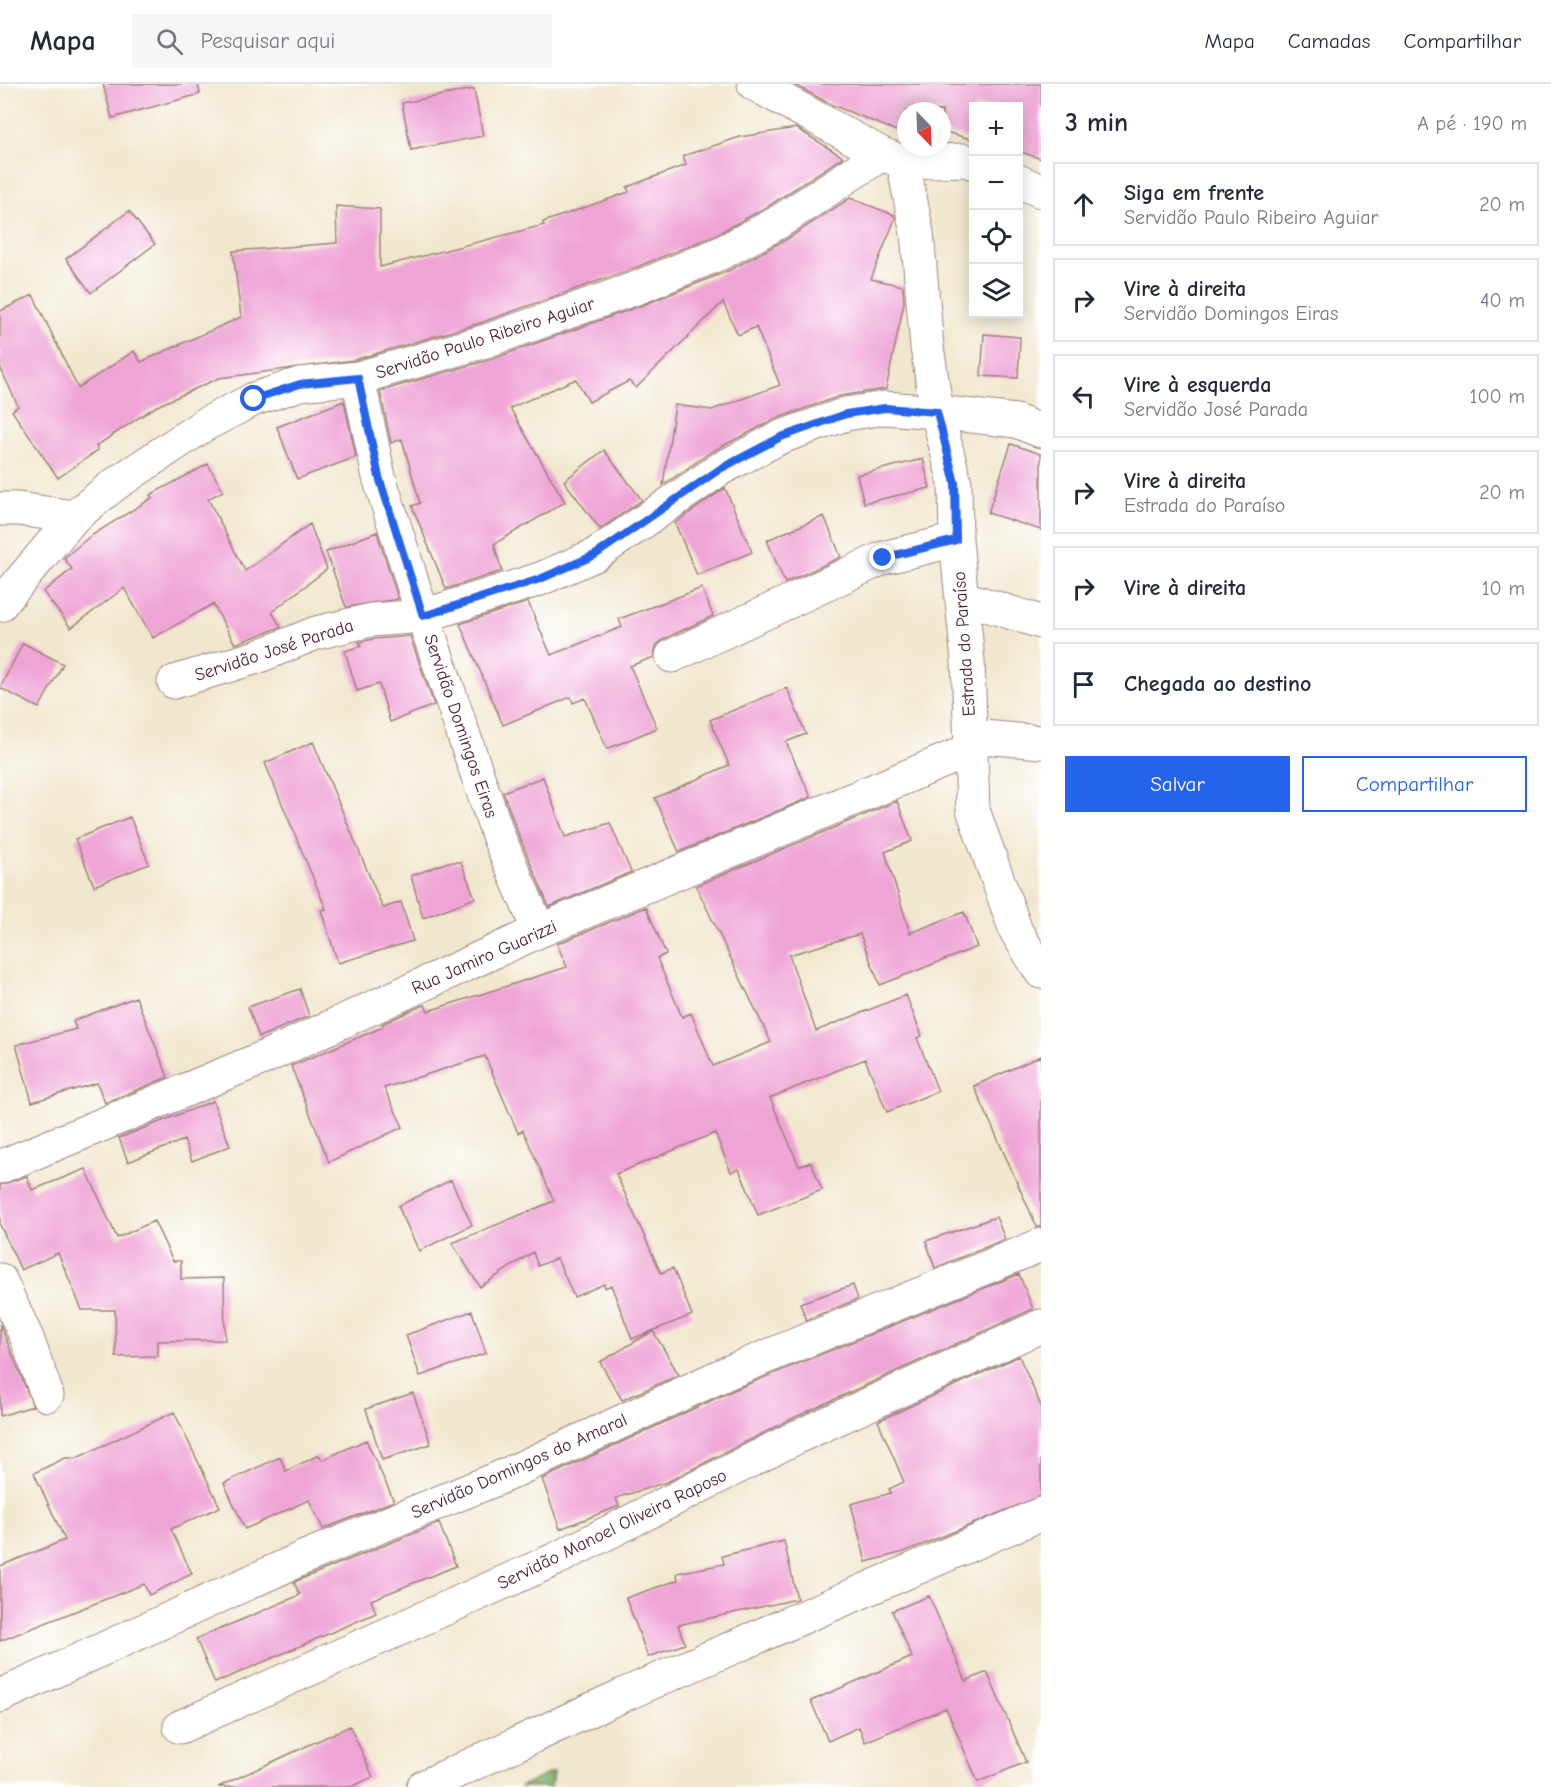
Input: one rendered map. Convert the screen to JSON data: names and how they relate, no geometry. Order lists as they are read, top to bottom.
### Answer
{
  "streets": {
    "street": [
      "Servidão Paulo Ribeiro Aguiar",
      "Estrada do Paraíso",
      "Servidão José Parada",
      "Servidão Domingos Eiras",
      "Rua Jamiro Guarizzi",
      "Servidão Domingos do Amaral",
      "Servidão Manoel Oliveira Raposo"
    ]
  },
  "crossings": [
    ["Servidão Paulo Ribeiro Aguiar", "Estrada do Paraíso"],
    ["Servidão Paulo Ribeiro Aguiar", "Servidão Domingos Eiras"],
    ["Estrada do Paraíso", "Servidão José Parada"],
    ["Estrada do Paraíso", "Rua Jamiro Guarizzi"],
    ["Servidão José Parada", "Servidão Domingos Eiras"],
    ["Servidão Domingos Eiras", "Rua Jamiro Guarizzi"]
  ],
  "north": "bottom right",
  "page": {
    "header": "Mapa",
    "search": "Pesquisar aqui",
    "nav": ["Mapa", "Camadas", "Compartilhar"],
    "heading": ["3 min", "A pé · 190 m"],
    "map_buttons": ["+", "−"],
    "list": [
      ["Siga em frente", "Servidão Paulo Ribeiro Aguiar", "20 m"],
      ["Vire à direita", "Servidão Domingos Eiras", "40 m"],
      ["Vire à esquerda", "Servidão José Parada", "100 m"],
      ["Vire à direita", "Estrada do Paraíso", "20 m"],
      ["Vire à direita", "10 m"],
      "Chegada ao destino"
    ],
    "buttons": ["Salvar", "Compartilhar"]
  }
}
